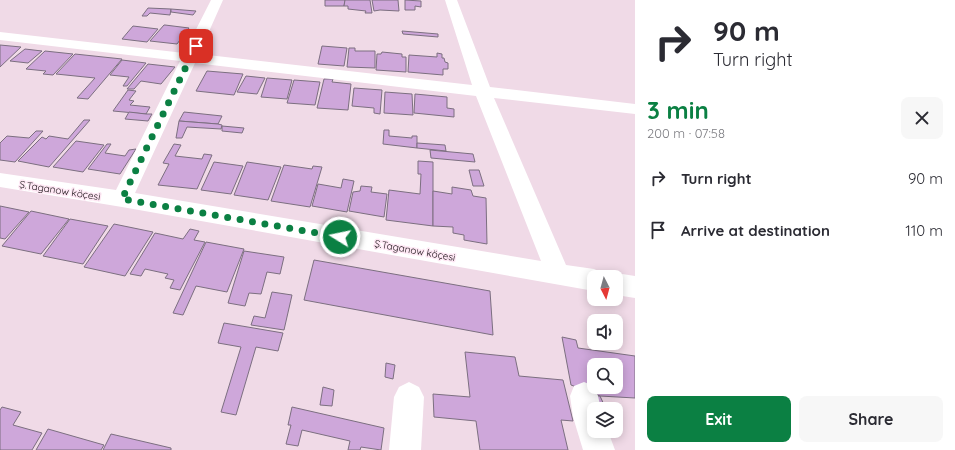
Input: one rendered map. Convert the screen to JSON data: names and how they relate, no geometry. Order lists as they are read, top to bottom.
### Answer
{
  "streets": {
    "street": ["Ş.Taganow köçesi"]
  },
  "north": "bottom",
  "page": {
    "turn": ["90 m", "Turn right"],
    "heading": ["3 min", "200 m · 07:58"],
    "list": [
      {
        "name": "Turn right",
        "value": "90 m"
      },
      {
        "name": "Arrive at destination",
        "value": "110 m"
      }
    ],
    "buttons": ["Exit", "Share"]
  }
}
